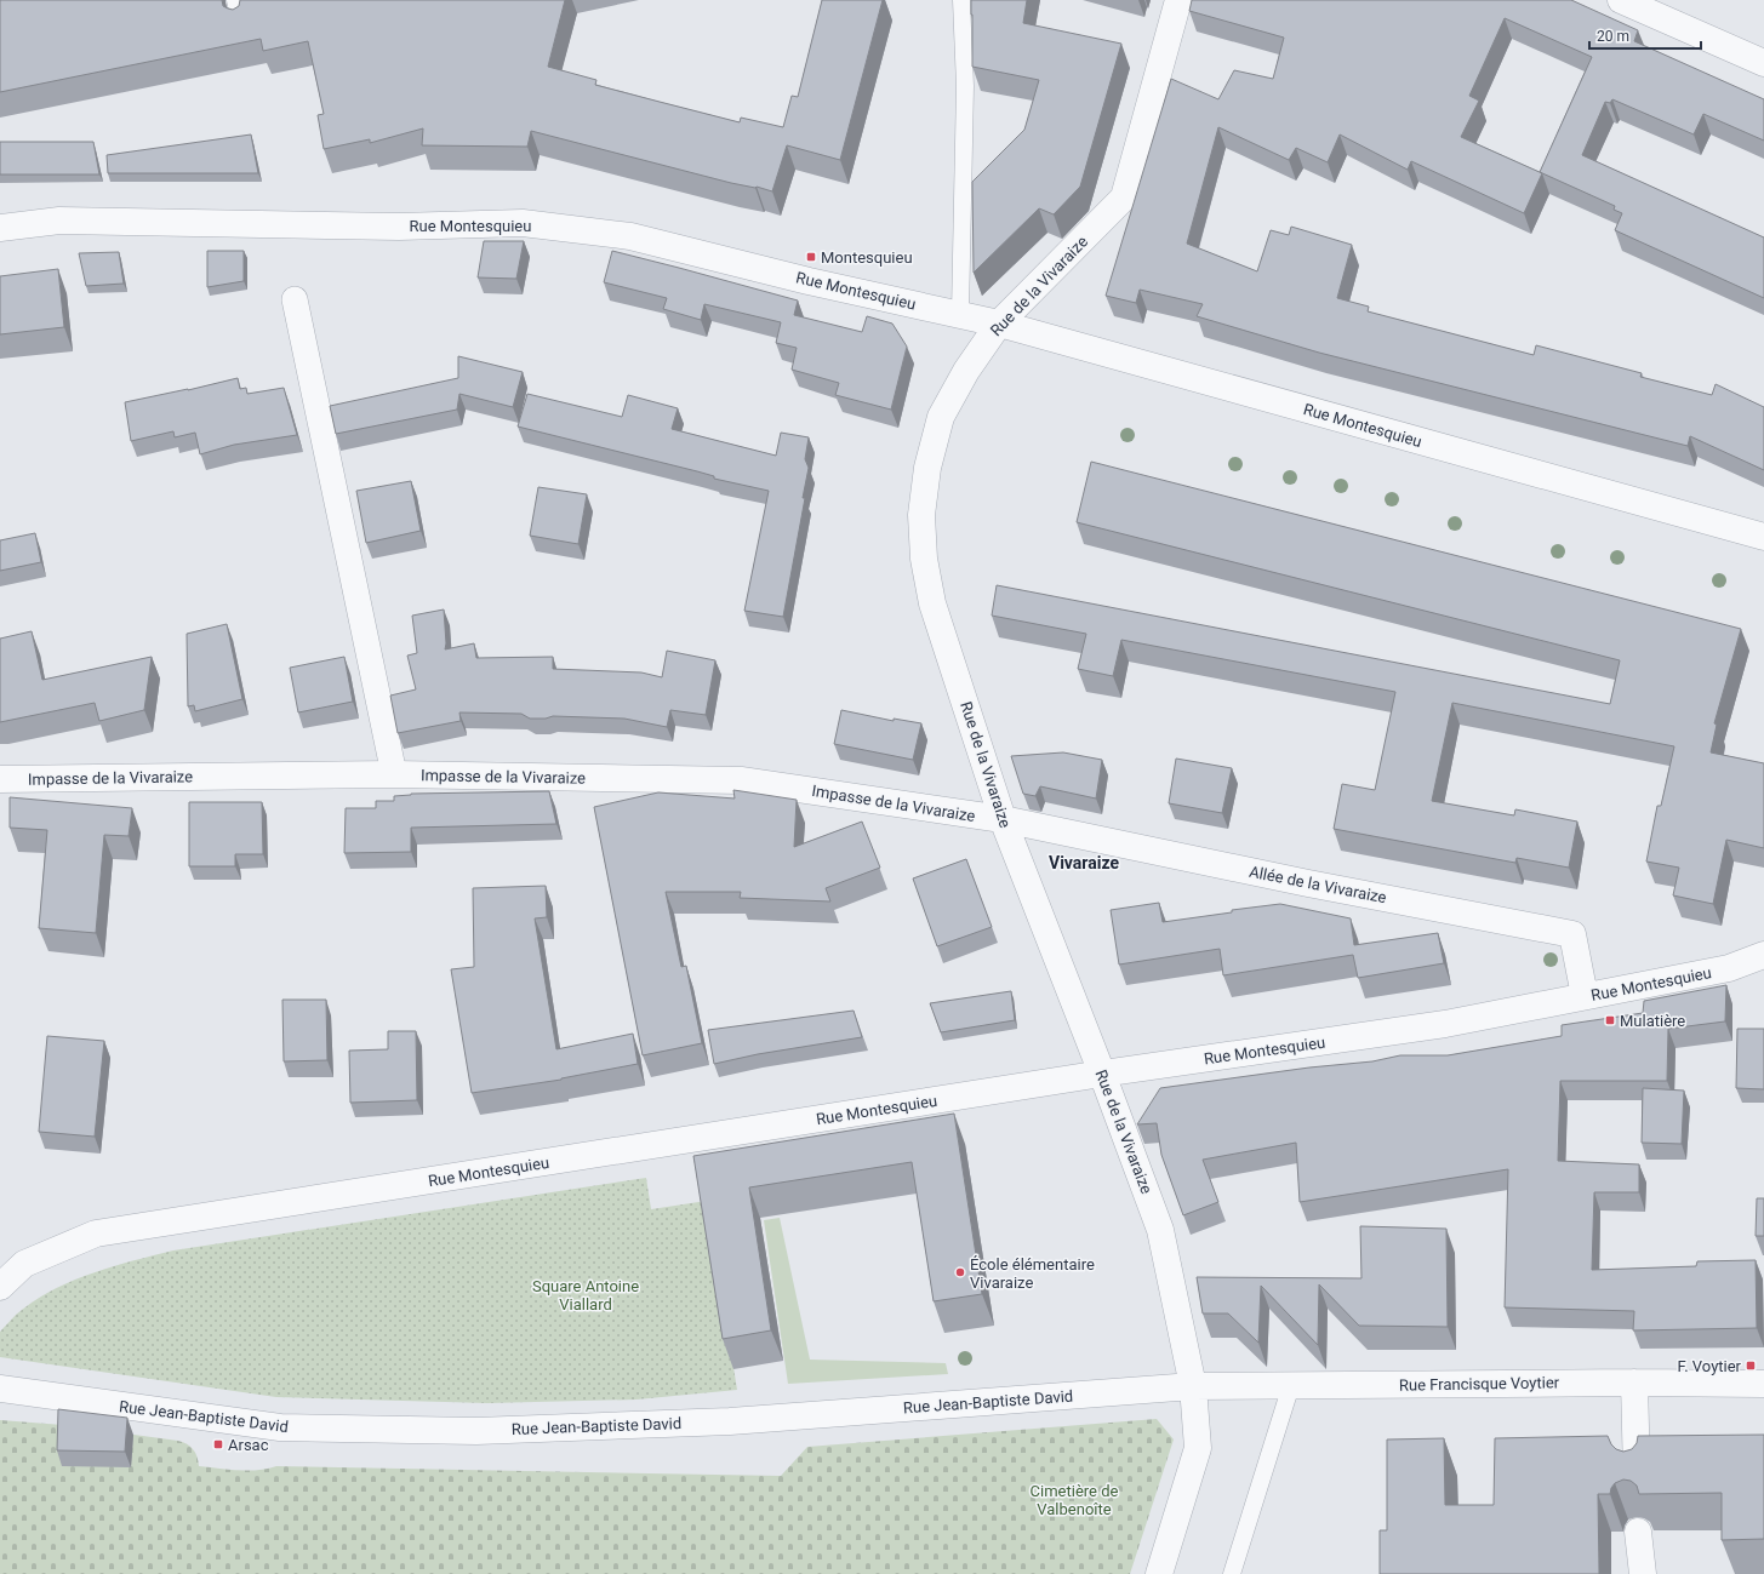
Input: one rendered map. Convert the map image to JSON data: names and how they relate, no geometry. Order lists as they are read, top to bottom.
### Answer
{
  "streets": {
    "street": [
      "Rue Montesquieu",
      "Rue de la Vivaraize",
      "Impasse de la Vivaraize",
      "Allée de la Vivaraize",
      "Rue Francisque Voytier",
      "Rue Jean-Baptiste David"
    ]
  },
  "crossings": [
    ["Rue Montesquieu", "Rue de la Vivaraize"],
    ["Rue Montesquieu", "Allée de la Vivaraize"],
    ["Rue de la Vivaraize", "Impasse de la Vivaraize"],
    ["Rue de la Vivaraize", "Allée de la Vivaraize"],
    ["Rue de la Vivaraize", "Rue Francisque Voytier"],
    ["Rue de la Vivaraize", "Rue Jean-Baptiste David"],
    ["Impasse de la Vivaraize", "Allée de la Vivaraize"],
    ["Rue Francisque Voytier", "Rue Jean-Baptiste David"]
  ],
  "districts": ["Vivaraize"],
  "parks": ["Square Antoine Viallard", "Cimetière de Valbenoîte"],
  "places": {
    "transit": [
      "Montesquieu",
      "Mulatière",
      "F. Voytier",
      "Arsac"
    ],
    "other": ["École élémentaire Vivaraize"]
  },
  "scale_bar": "20 m"
}
